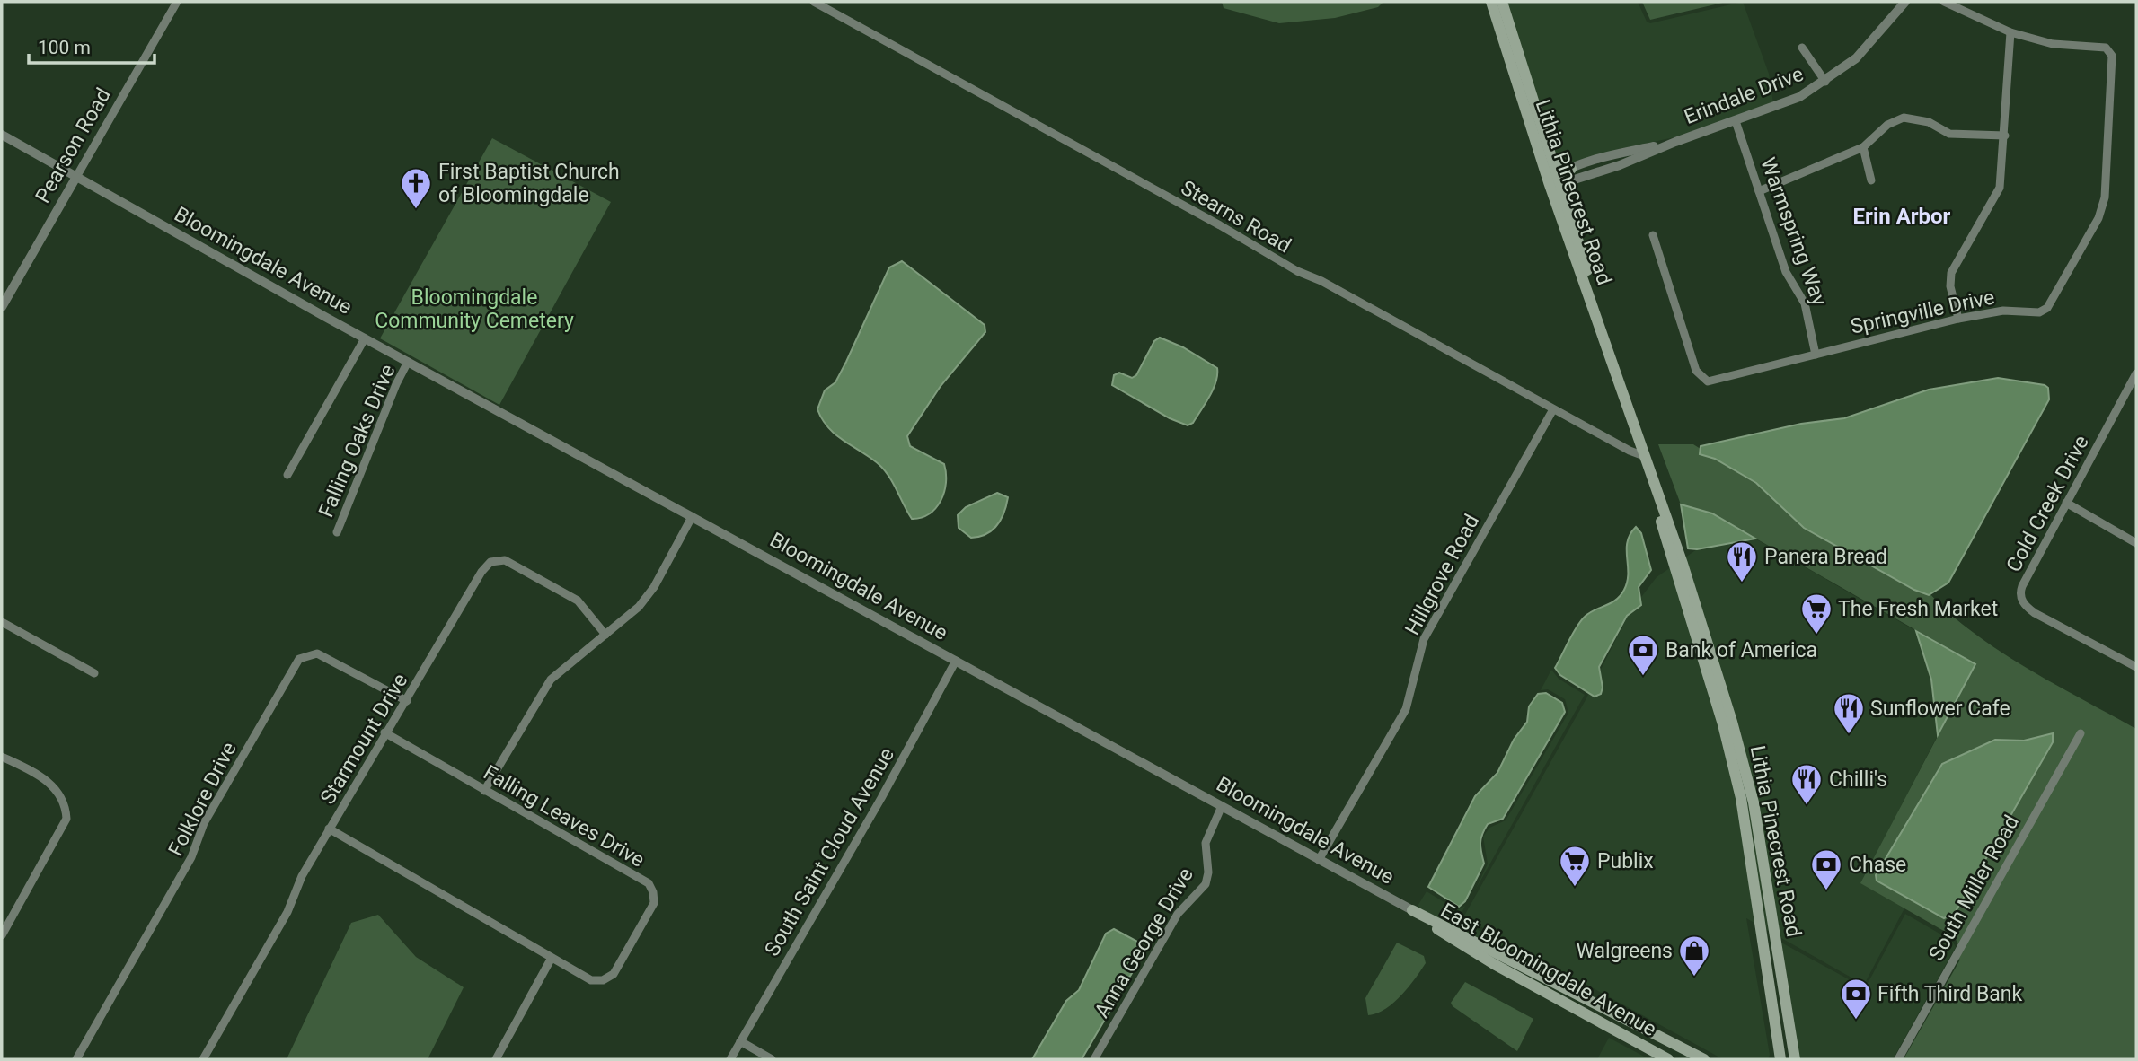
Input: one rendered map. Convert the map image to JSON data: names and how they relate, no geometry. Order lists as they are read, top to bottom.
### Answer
{
  "streets": {
    "main road": ["Lithia Pinecrest Road", "Bloomingdale Avenue", "East Bloomingdale Avenue"],
    "street": [
      "Erindale Drive",
      "Pearson Road",
      "Stearns Road",
      "Warmspring Way",
      "Springville Drive",
      "Falling Oaks Drive",
      "Cold Creek Drive",
      "Hillgrove Road",
      "Starmount Drive",
      "Folklore Drive",
      "Falling Leaves Drive",
      "South Saint Cloud Avenue",
      "South Miller Road",
      "Anna George Drive"
    ]
  },
  "crossings": [
    ["Erindale Drive", "Lithia Pinecrest Road"],
    ["Erindale Drive", "Warmspring Way"],
    ["Pearson Road", "Bloomingdale Avenue"],
    ["Lithia Pinecrest Road", "Stearns Road"],
    ["Stearns Road", "Hillgrove Road"],
    ["Warmspring Way", "Springville Drive"],
    ["Bloomingdale Avenue", "Falling Oaks Drive"],
    ["Bloomingdale Avenue", "Hillgrove Road"],
    ["Bloomingdale Avenue", "South Saint Cloud Avenue"],
    ["Bloomingdale Avenue", "Anna George Drive"],
    ["Bloomingdale Avenue", "East Bloomingdale Avenue"],
    ["Starmount Drive", "Folklore Drive"],
    ["Starmount Drive", "Falling Leaves Drive"]
  ],
  "districts": ["Erin Arbor"],
  "parks": ["Bloomingdale Community Cemetery"],
  "places": {
    "church": ["First Baptist Church of Bloomingdale"],
    "restaurant": ["Panera Bread", "Sunflower Cafe", "Chilli's"],
    "supermarket": ["The Fresh Market", "Publix"],
    "bank": ["Bank of America", "Chase", "Fifth Third Bank"],
    "shop": ["Walgreens"]
  },
  "scale_bar": "100 m"
}
